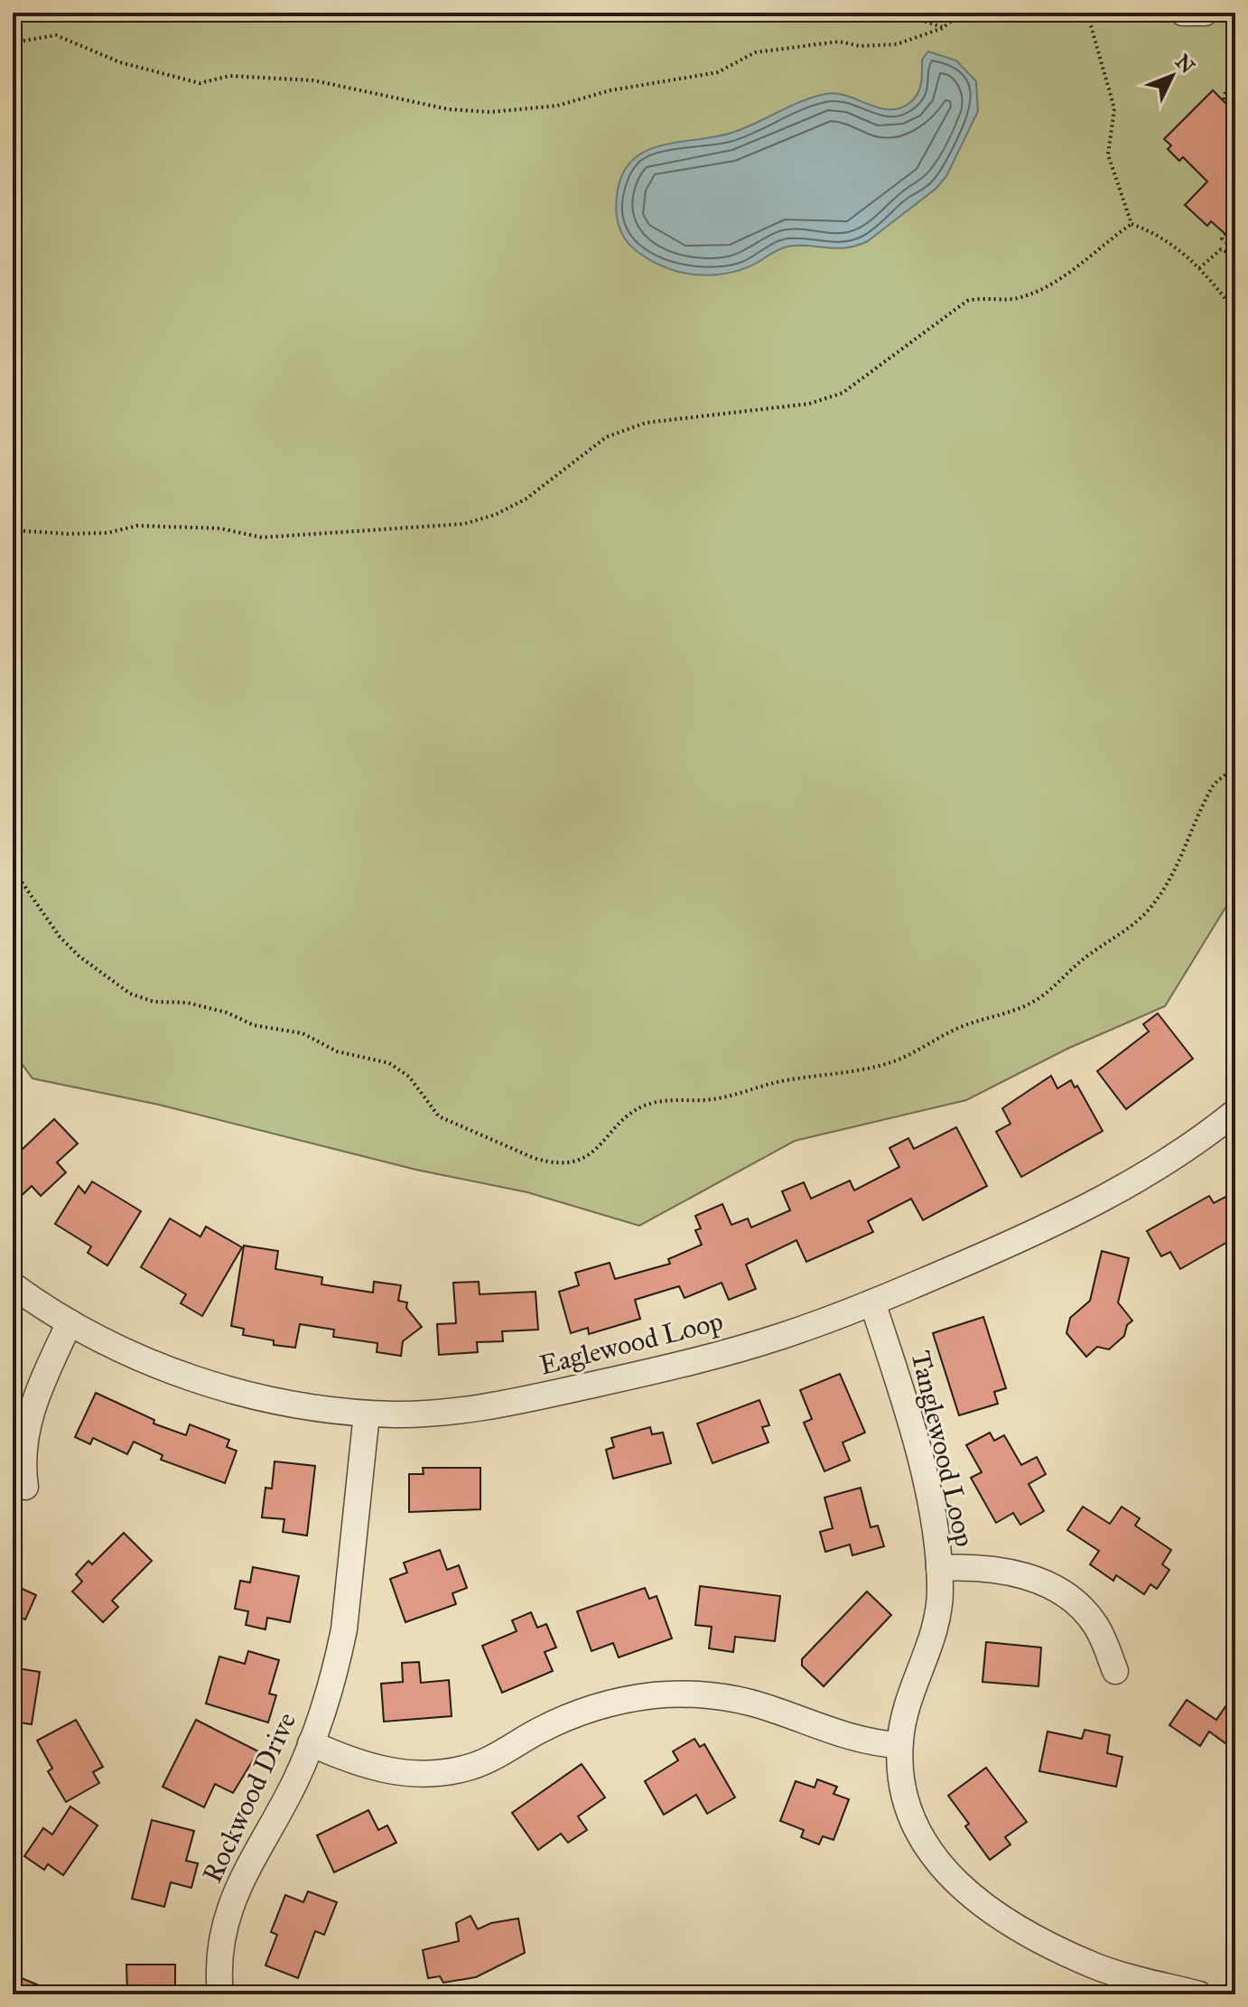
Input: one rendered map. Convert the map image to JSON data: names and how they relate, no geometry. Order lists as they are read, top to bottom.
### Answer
{
  "streets": {
    "street": ["Eaglewood Loop", "Tanglewood Loop", "Rockwood Drive"]
  },
  "crossings": [
    ["Eaglewood Loop", "Tanglewood Loop"],
    ["Eaglewood Loop", "Rockwood Drive"]
  ],
  "north": "top right"
}
